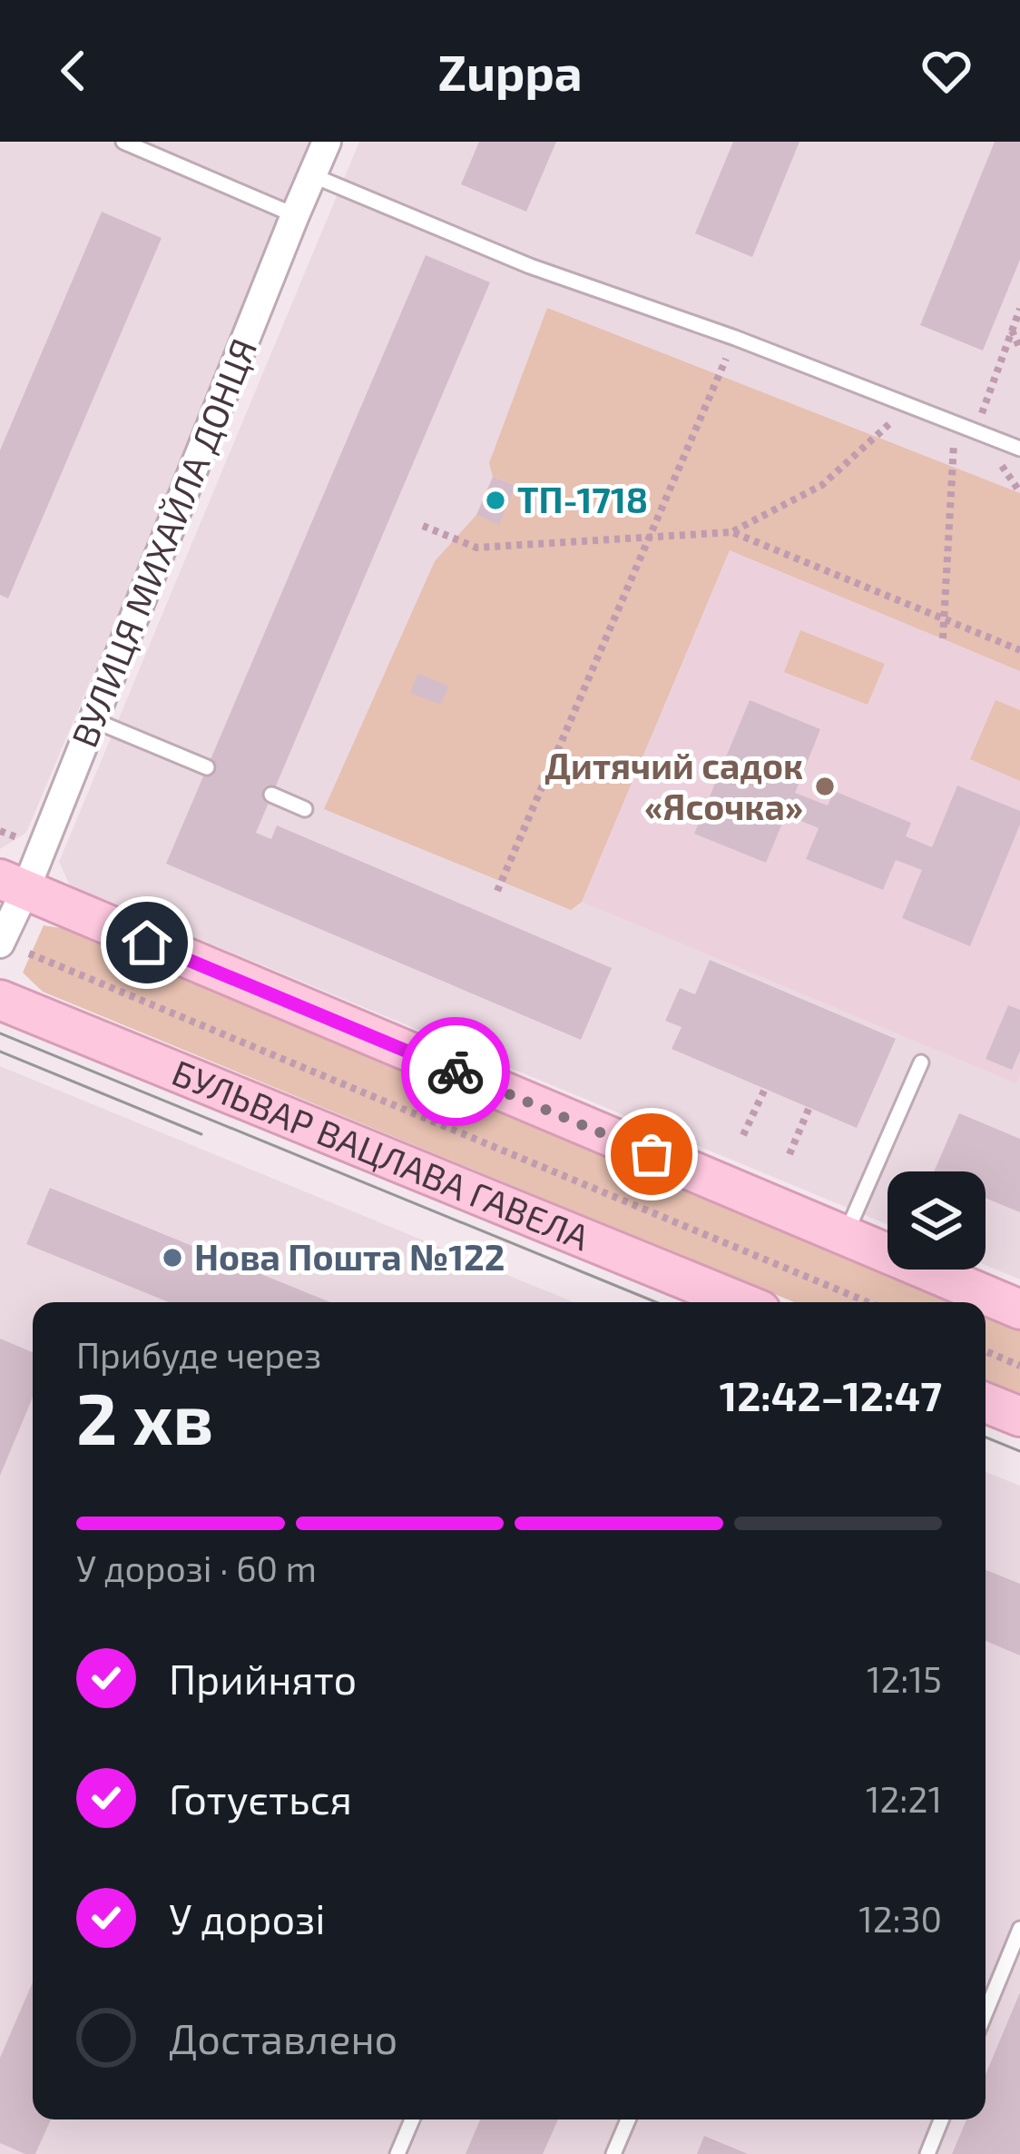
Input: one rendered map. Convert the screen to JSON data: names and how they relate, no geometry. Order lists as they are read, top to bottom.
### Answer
{
  "streets": {
    "main road": ["БУЛЬВАР ВАЦЛАВА ГАВЕЛА"],
    "street": ["ВУЛИЦЯ МИХАЙЛА ДОНЦЯ"]
  },
  "places": ["ТП-1718", "Дитячий садок «Ясочка»", "Нова Пошта №122"],
  "page": {
    "header": "Zuppa",
    "heading": ["2 хв", "Прибуде через", "12:42–12:47"],
    "bar": "У дорозі · 60 m",
    "list": [
      ["Прийнято", "12:15"],
      ["Готується", "12:21"],
      ["У дорозі", "12:30"],
      "Доставлено"
    ]
  }
}
